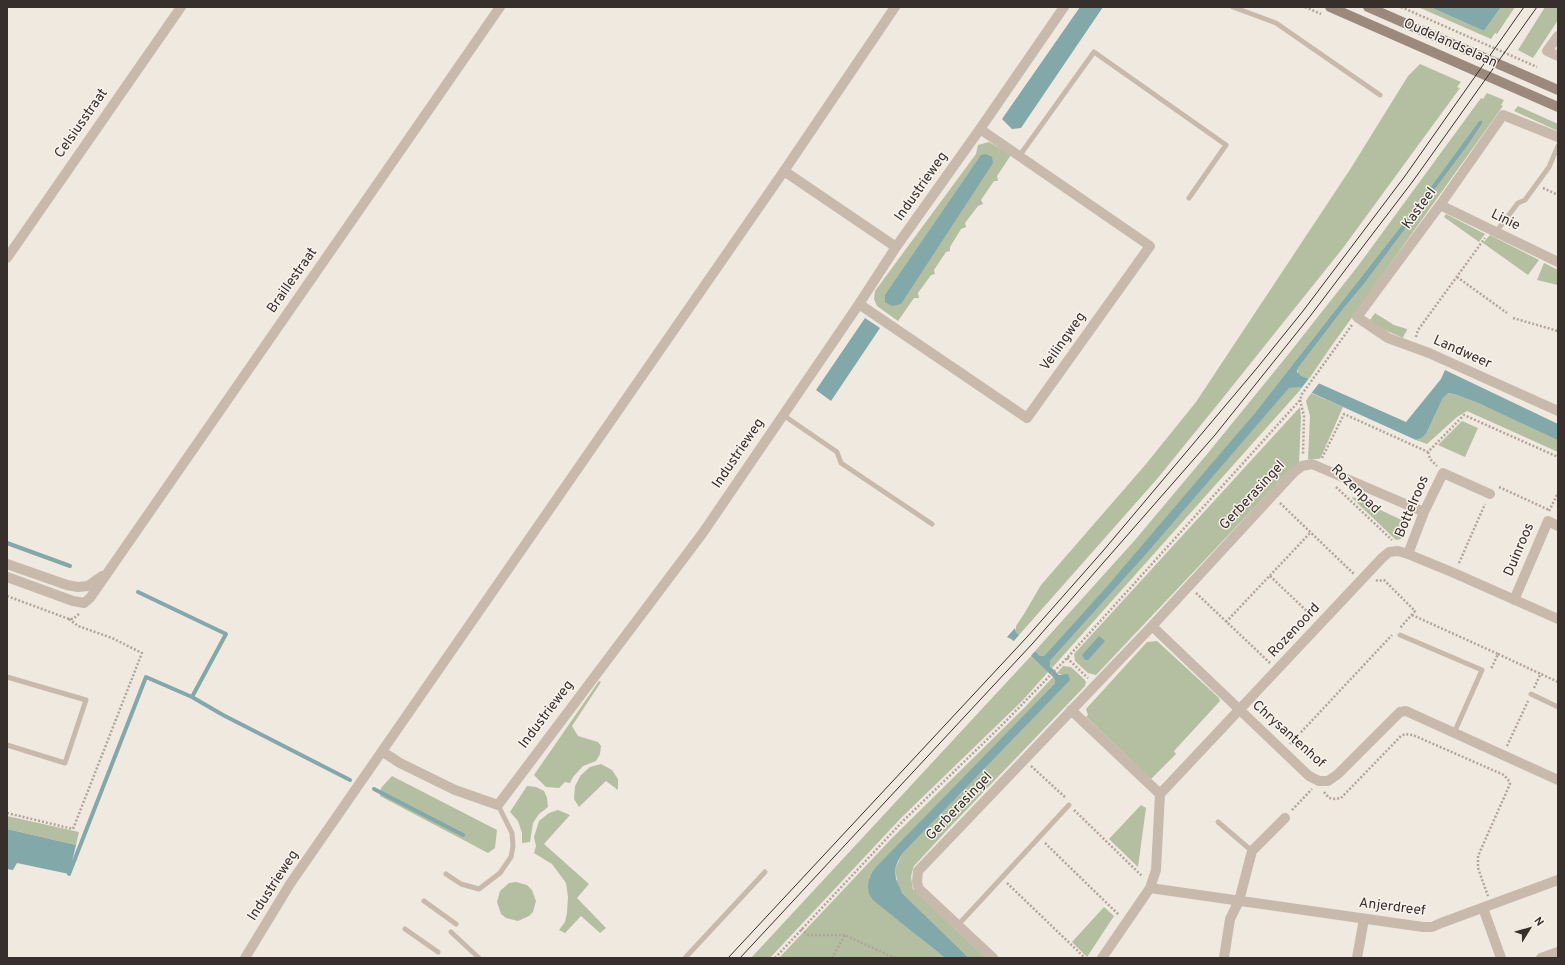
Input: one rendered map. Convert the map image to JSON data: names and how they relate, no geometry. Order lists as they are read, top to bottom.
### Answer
{
  "streets": {
    "main road": ["Oudelandselaan"],
    "street": [
      "Celsiusstraat",
      "Industrieweg",
      "Kasteel",
      "Linie",
      "Braillestraat",
      "Veilingweg",
      "Landweer",
      "Gerberasingel",
      "Bottelroos",
      "Duinroos",
      "Rozenoord",
      "Chrysantenhof",
      "Anjerdreef"
    ],
    "path": ["Rozenpad"]
  },
  "crossings": [
    ["Industrieweg", "Veilingweg"],
    ["Kasteel", "Linie"],
    ["Kasteel", "Landweer"],
    ["Rozenpad", "Gerberasingel"],
    ["Rozenpad", "Bottelroos"],
    ["Rozenpad", "Rozenoord"],
    ["Gerberasingel", "Bottelroos"],
    ["Bottelroos", "Rozenoord"],
    ["Rozenoord", "Chrysantenhof"]
  ],
  "north": "top right"
}
